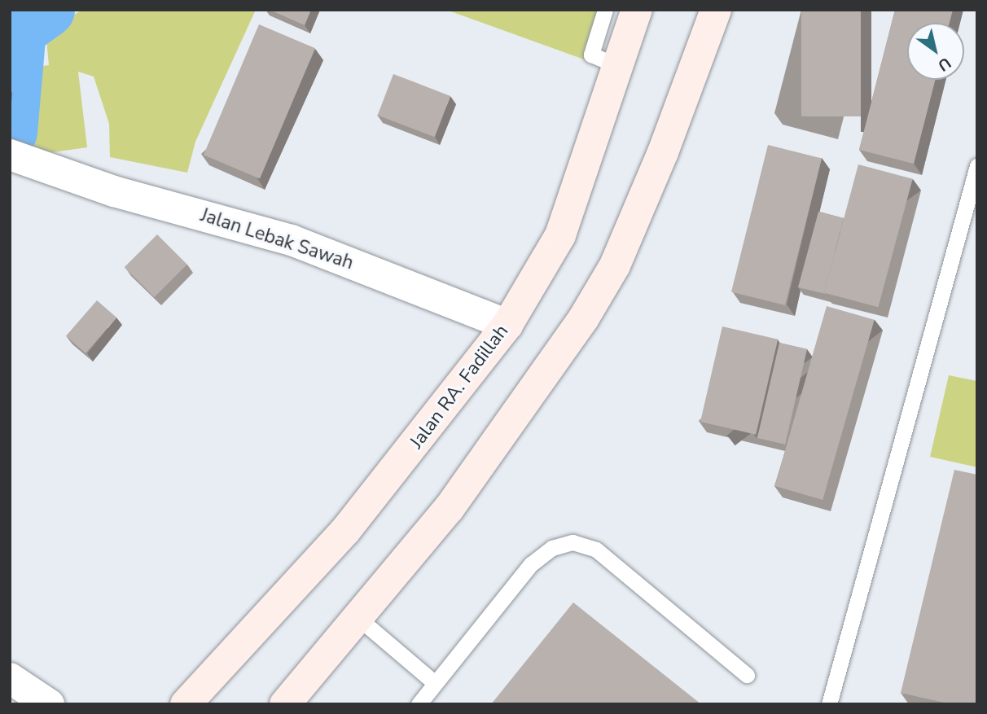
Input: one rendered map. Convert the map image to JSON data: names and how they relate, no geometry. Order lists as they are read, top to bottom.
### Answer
{
  "streets": {
    "main road": ["Jalan RA. Fadillah"],
    "street": ["Jalan Lebak Sawah"]
  },
  "crossings": [
    ["Jalan Lebak Sawah", "Jalan RA. Fadillah"]
  ],
  "north": "bottom right"
}
